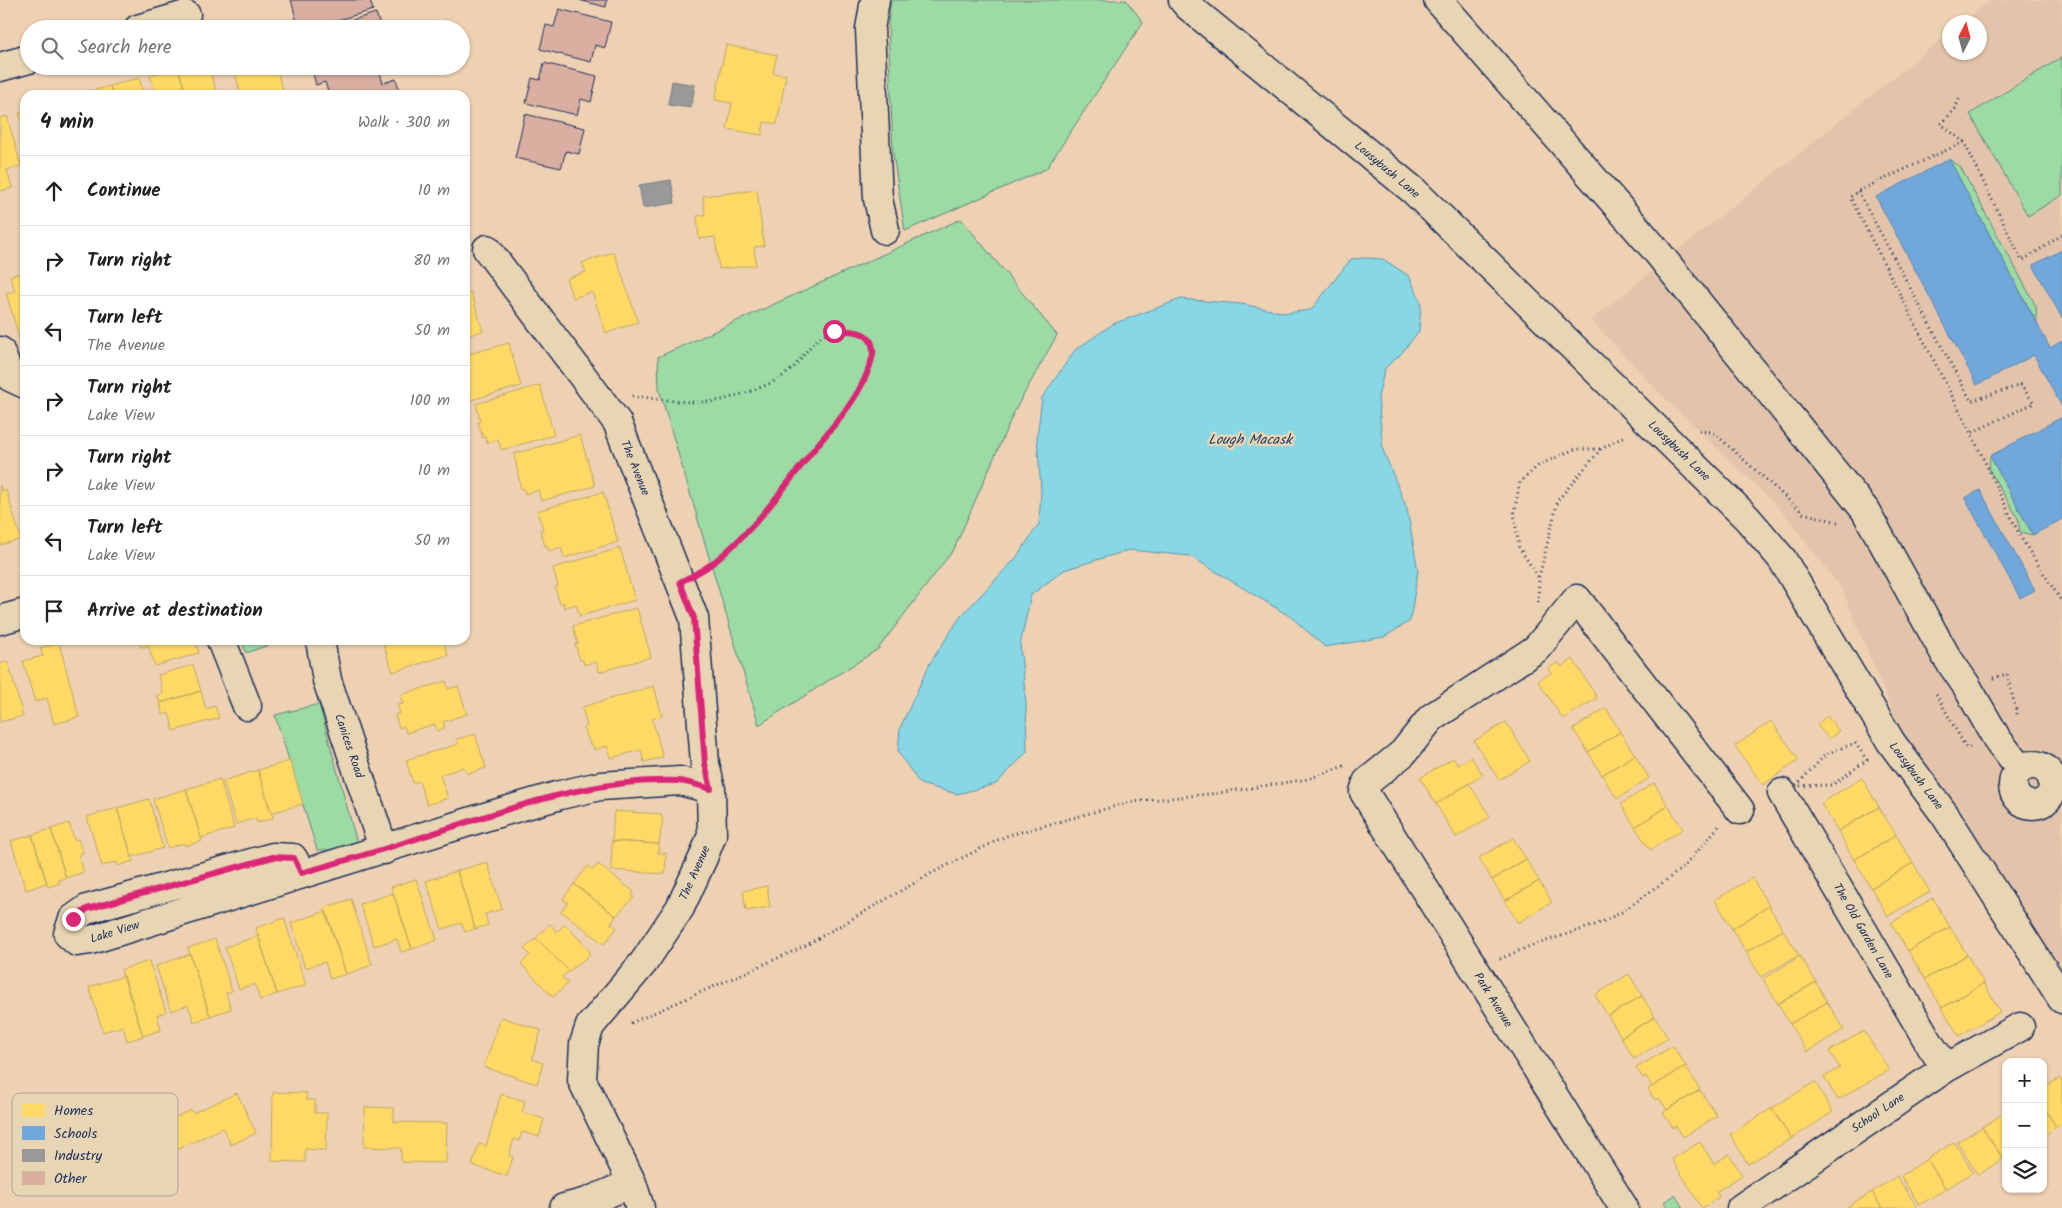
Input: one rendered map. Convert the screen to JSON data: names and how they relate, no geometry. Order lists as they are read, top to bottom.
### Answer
{
  "streets": {
    "street": [
      "Lousybush Lane",
      "The Avenue",
      "Canices Road",
      "The Old Garden Lane",
      "Lake View",
      "Park Avenue",
      "School Lane"
    ]
  },
  "crossings": [
    ["The Avenue", "Lake View"],
    ["Canices Road", "Lake View"],
    ["The Old Garden Lane", "School Lane"]
  ],
  "water": ["Lough Macask"],
  "legend": [
    "Homes",
    "Schools",
    "Industry",
    "Other"
  ],
  "north": "top",
  "page": {
    "search": "Search here",
    "heading": ["4 min", "Walk · 300 m"],
    "list": [
      ["Continue", "10 m"],
      ["Turn right", "80 m"],
      ["Turn left", "The Avenue", "50 m"],
      ["Turn right", "Lake View", "100 m"],
      ["Turn right", "Lake View", "10 m"],
      ["Turn left", "Lake View", "50 m"],
      "Arrive at destination"
    ],
    "map_buttons": ["+", "−"]
  }
}
